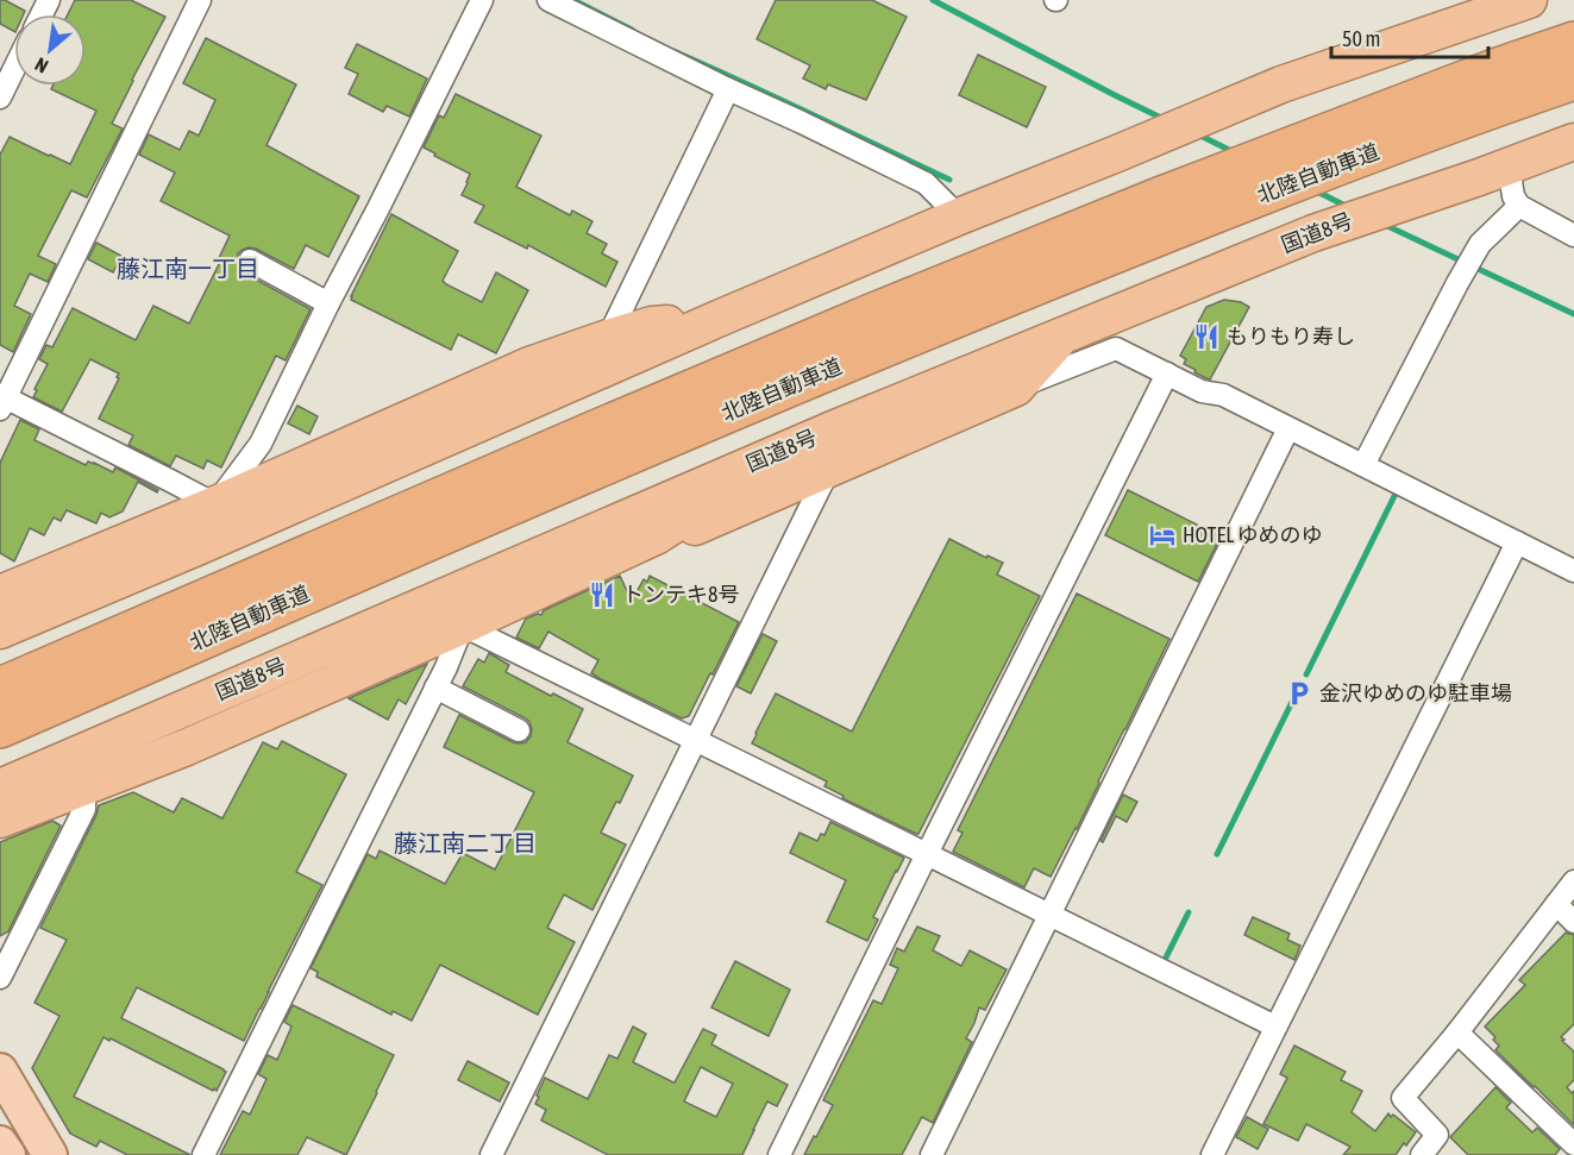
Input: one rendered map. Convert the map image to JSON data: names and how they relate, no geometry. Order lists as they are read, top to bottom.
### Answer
{
  "streets": {
    "highway": ["北陸自動車道", "国道8号"]
  },
  "districts": ["藤江南一丁目", "藤江南二丁目"],
  "places": {
    "restaurant": ["もりもり寿し", "トンテキ8号"],
    "hotel": ["HOTEL ゆめのゆ"],
    "parking": ["金沢ゆめのゆ駐車場"]
  },
  "scale_bar": "50 m",
  "north": "bottom left"
}
